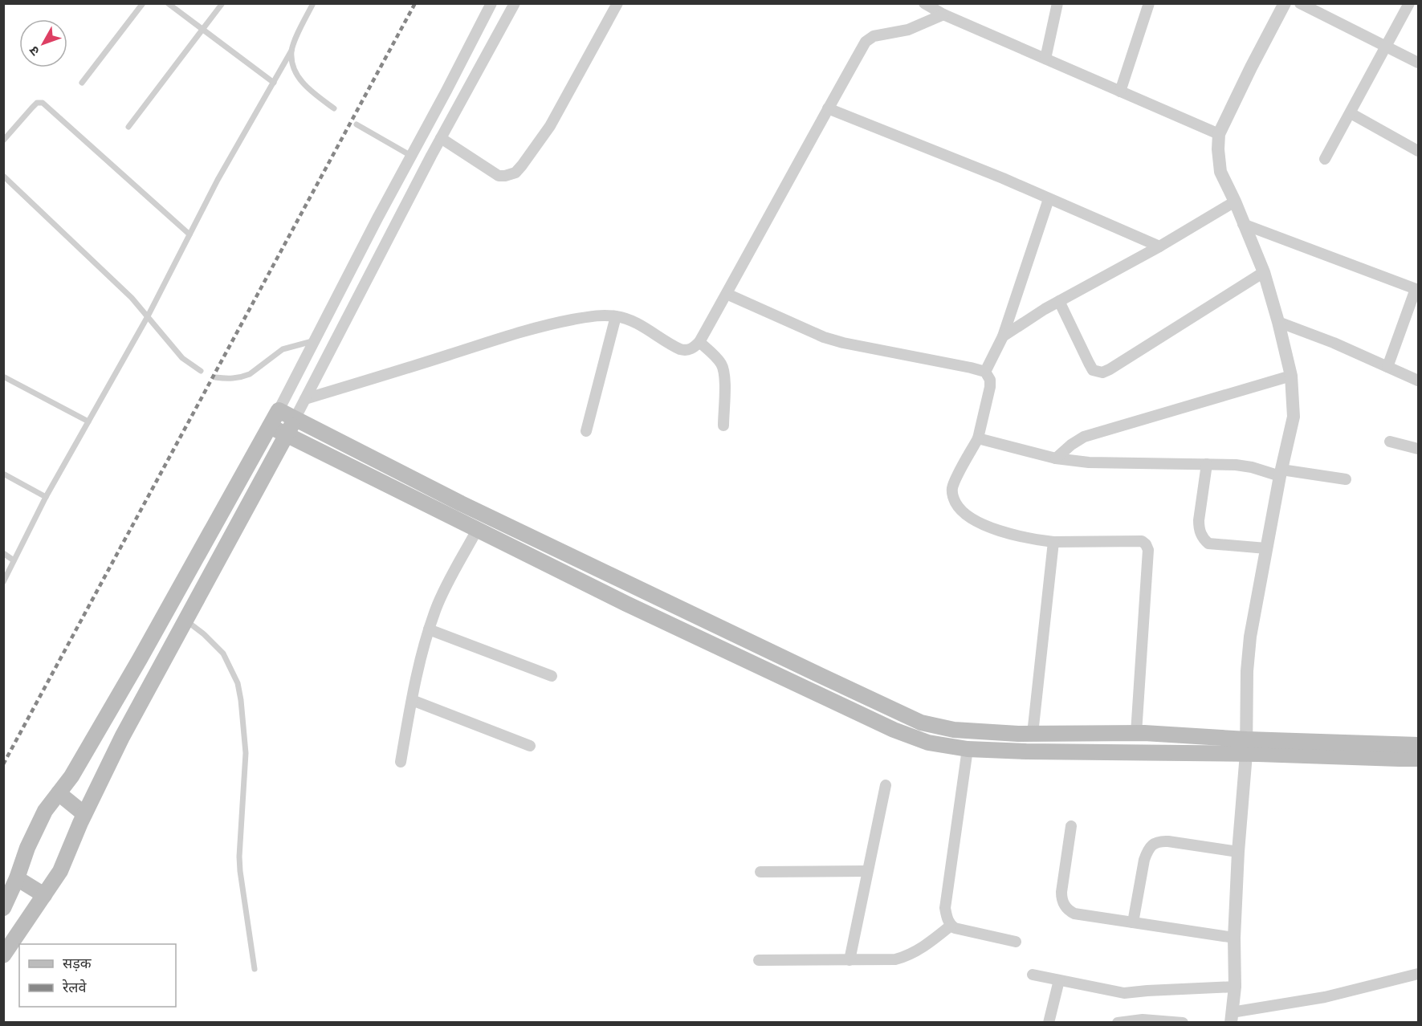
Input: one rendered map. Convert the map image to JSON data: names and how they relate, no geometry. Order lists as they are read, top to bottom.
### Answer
{
  "legend": ["सड़क", "रेलवे"],
  "north": "bottom left"
}
